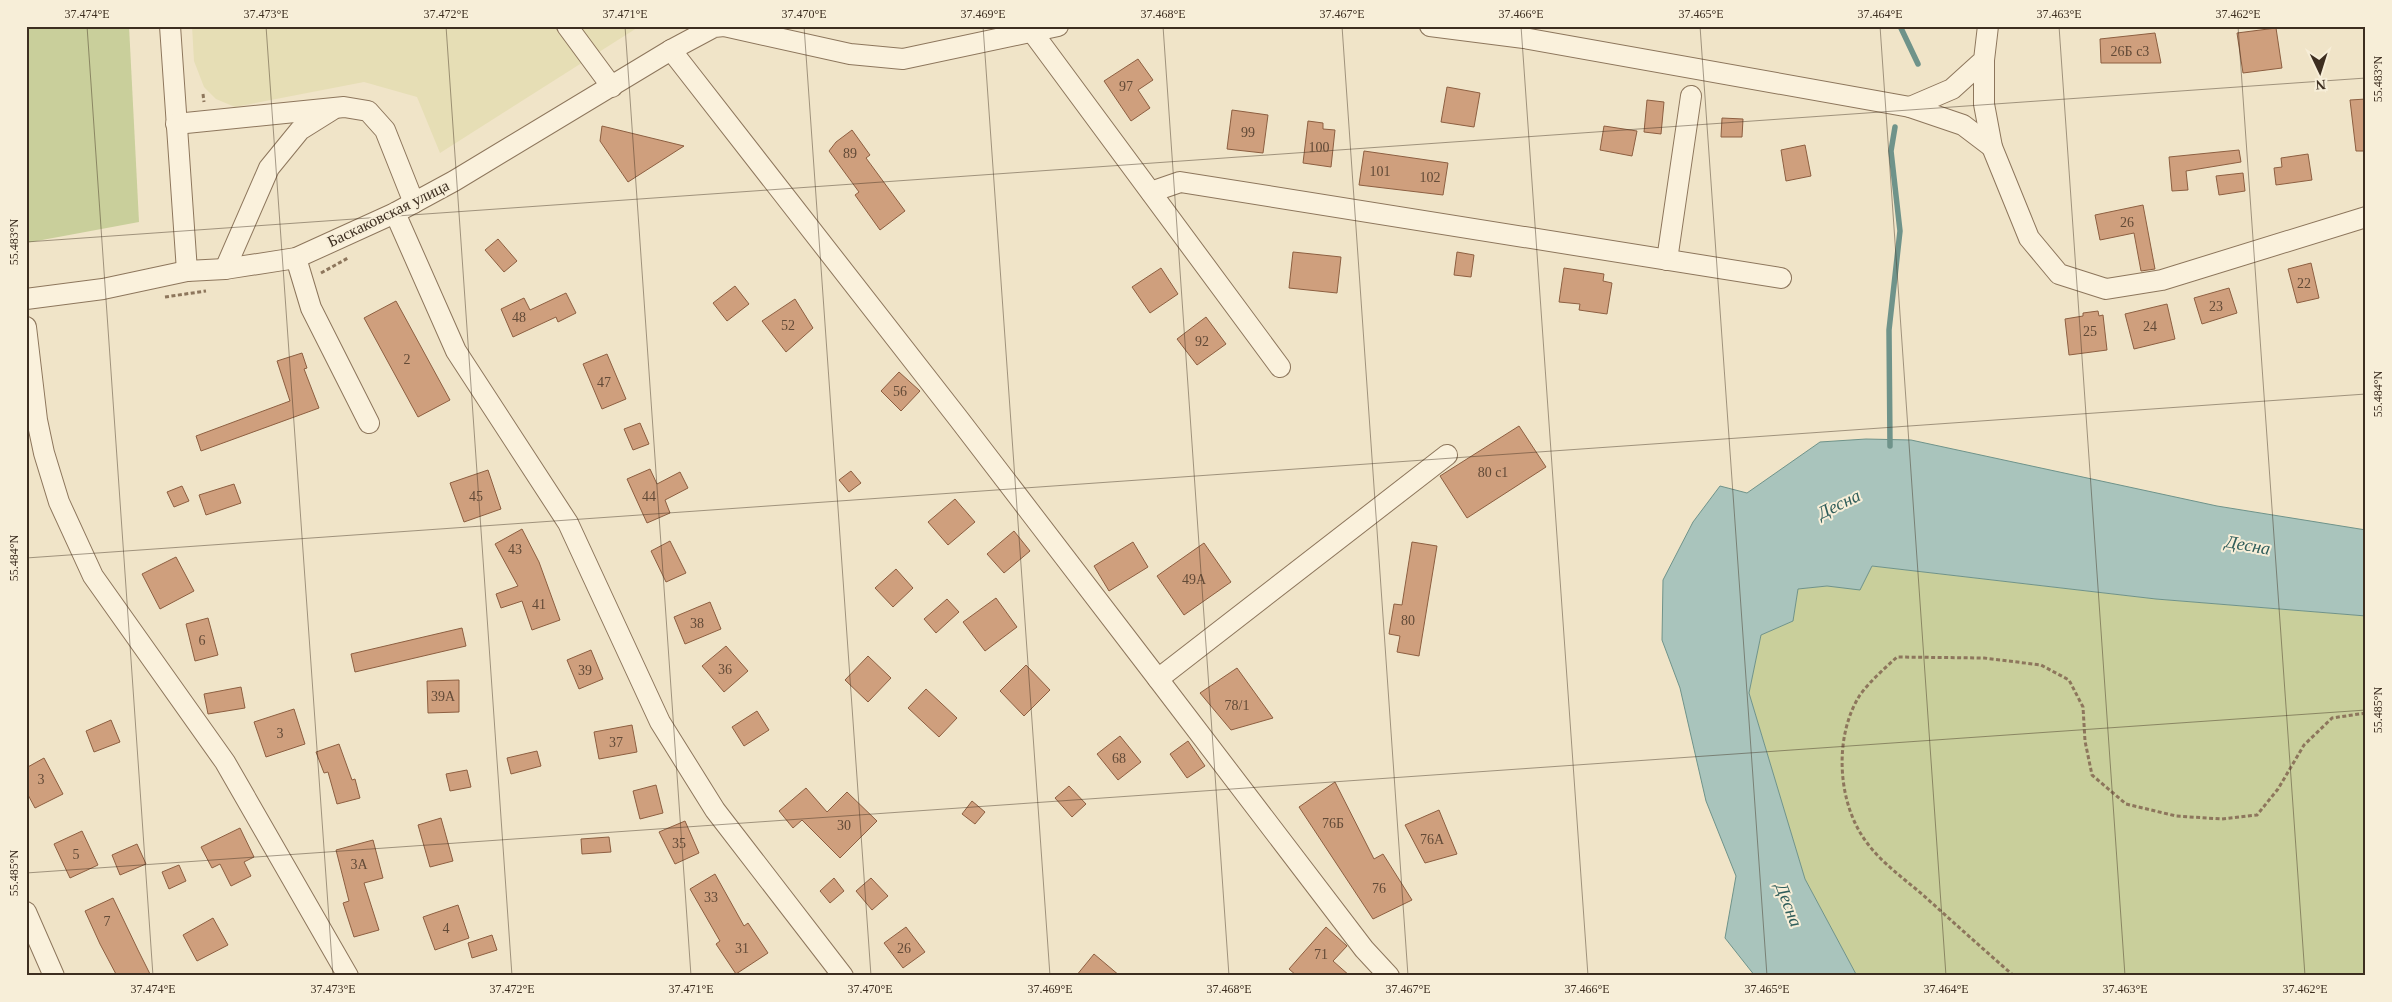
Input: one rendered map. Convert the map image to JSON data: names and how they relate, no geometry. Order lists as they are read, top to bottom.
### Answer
{
  "streets": {
    "street": ["Баскаковская улица"]
  },
  "water": ["Десна"],
  "house_numbers": [
    "26Б с3",
    "97",
    "99",
    "100",
    "89",
    "101",
    "102",
    "26",
    "22",
    "23",
    "48",
    "52",
    "24",
    "25",
    "92",
    "2",
    "47",
    "56",
    "80 с1",
    "45",
    "44",
    "43",
    "49А",
    "41",
    "80",
    "38",
    "6",
    "36",
    "39",
    "39А",
    "78/1",
    "3",
    "37",
    "68",
    "3",
    "76Б",
    "30",
    "76А",
    "35",
    "5",
    "3А",
    "76",
    "33",
    "7",
    "4",
    "31",
    "26",
    "71"
  ],
  "north": "bottom",
  "coordinates": [
    "37.474°E",
    "37.473°E",
    "37.472°E",
    "37.471°E",
    "37.470°E",
    "37.469°E",
    "37.468°E",
    "37.467°E",
    "37.466°E",
    "37.465°E",
    "37.464°E",
    "37.463°E",
    "37.462°E",
    "55.483°N",
    "55.484°N",
    "55.485°N"
  ]
}
